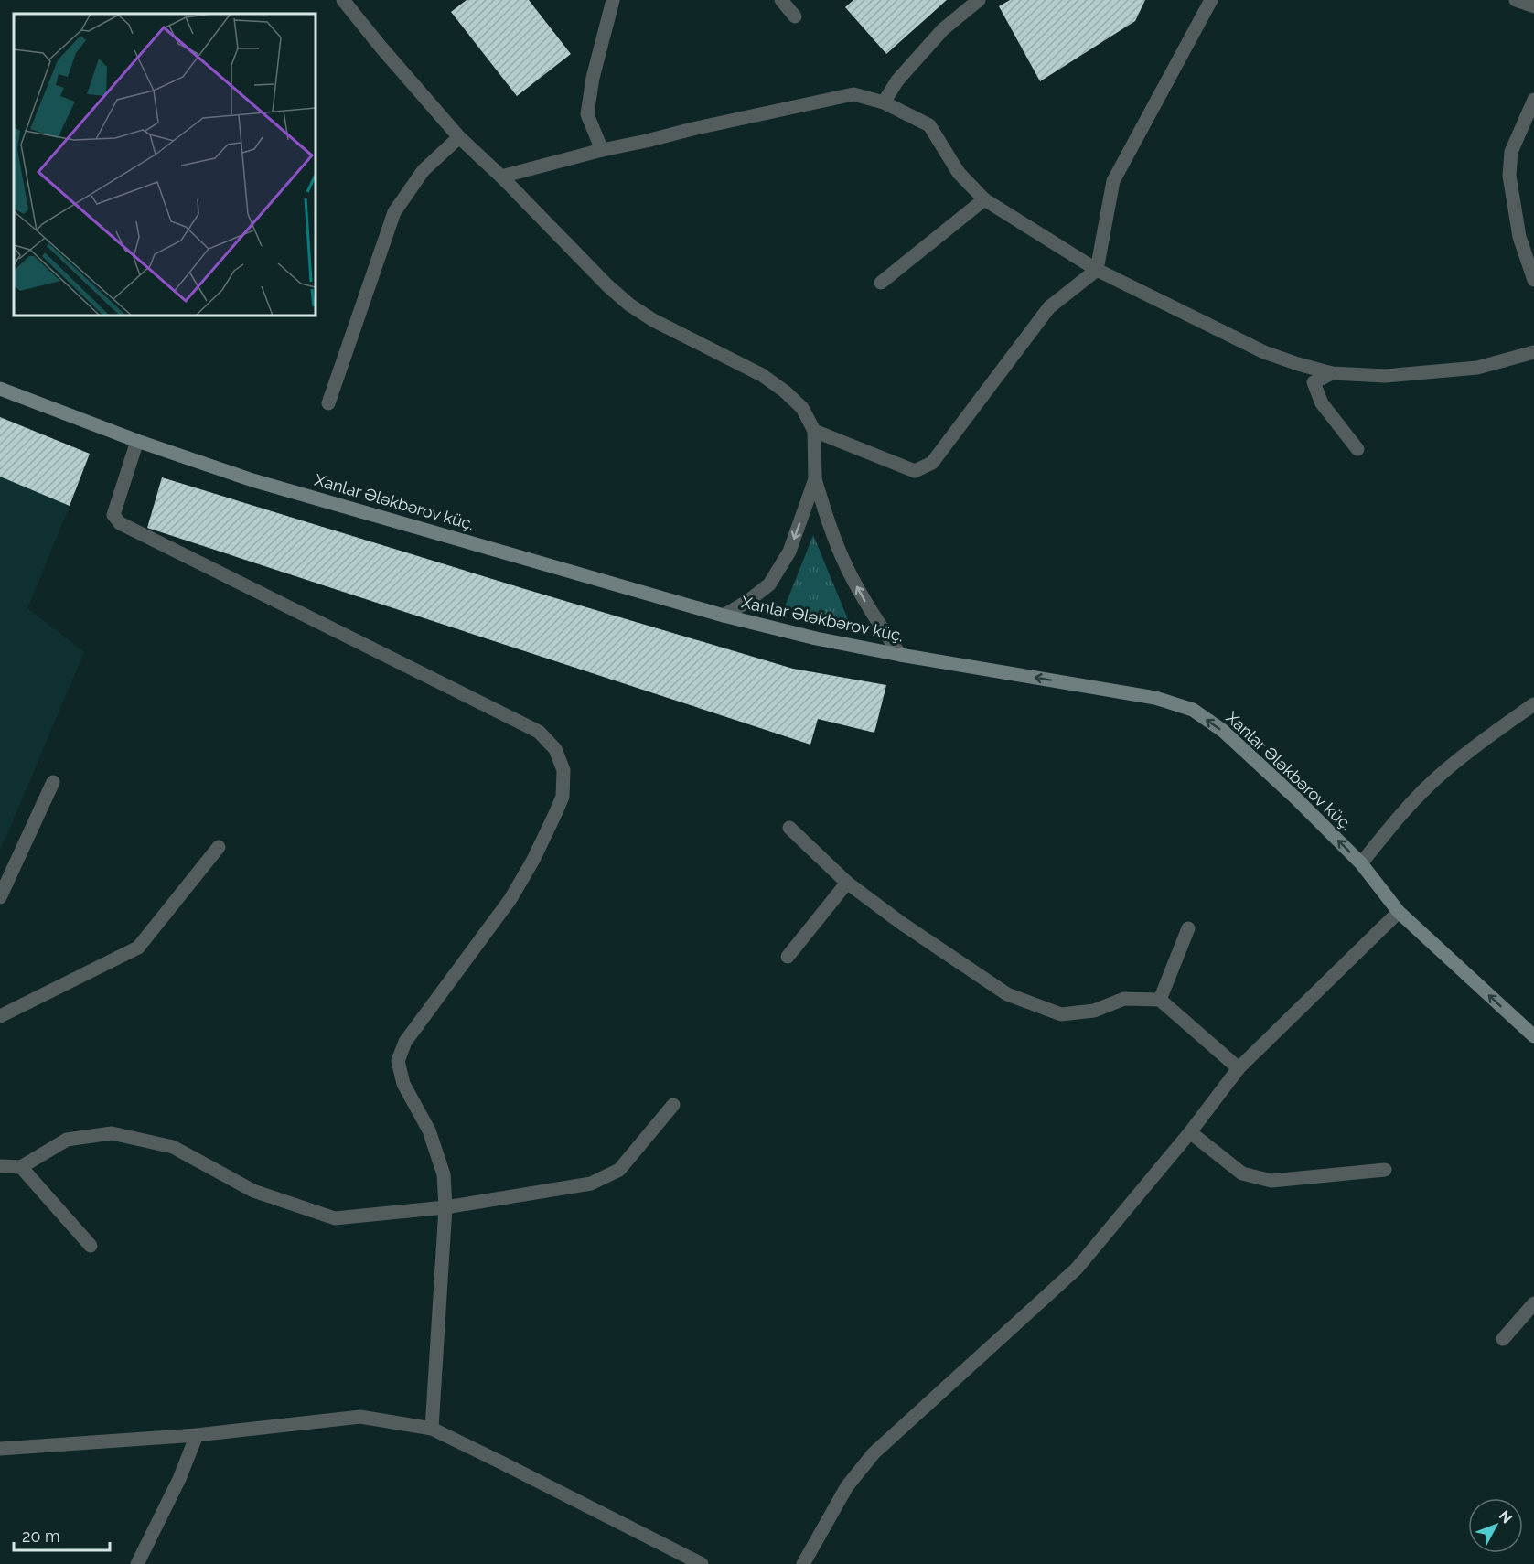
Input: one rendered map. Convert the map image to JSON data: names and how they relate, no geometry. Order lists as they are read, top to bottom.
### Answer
{
  "streets": {
    "street": ["Xanlar Ələkbərov küç."]
  },
  "one_way": ["Xanlar Ələkbərov küç."],
  "scale_bar": "20 m",
  "north": "top right"
}
